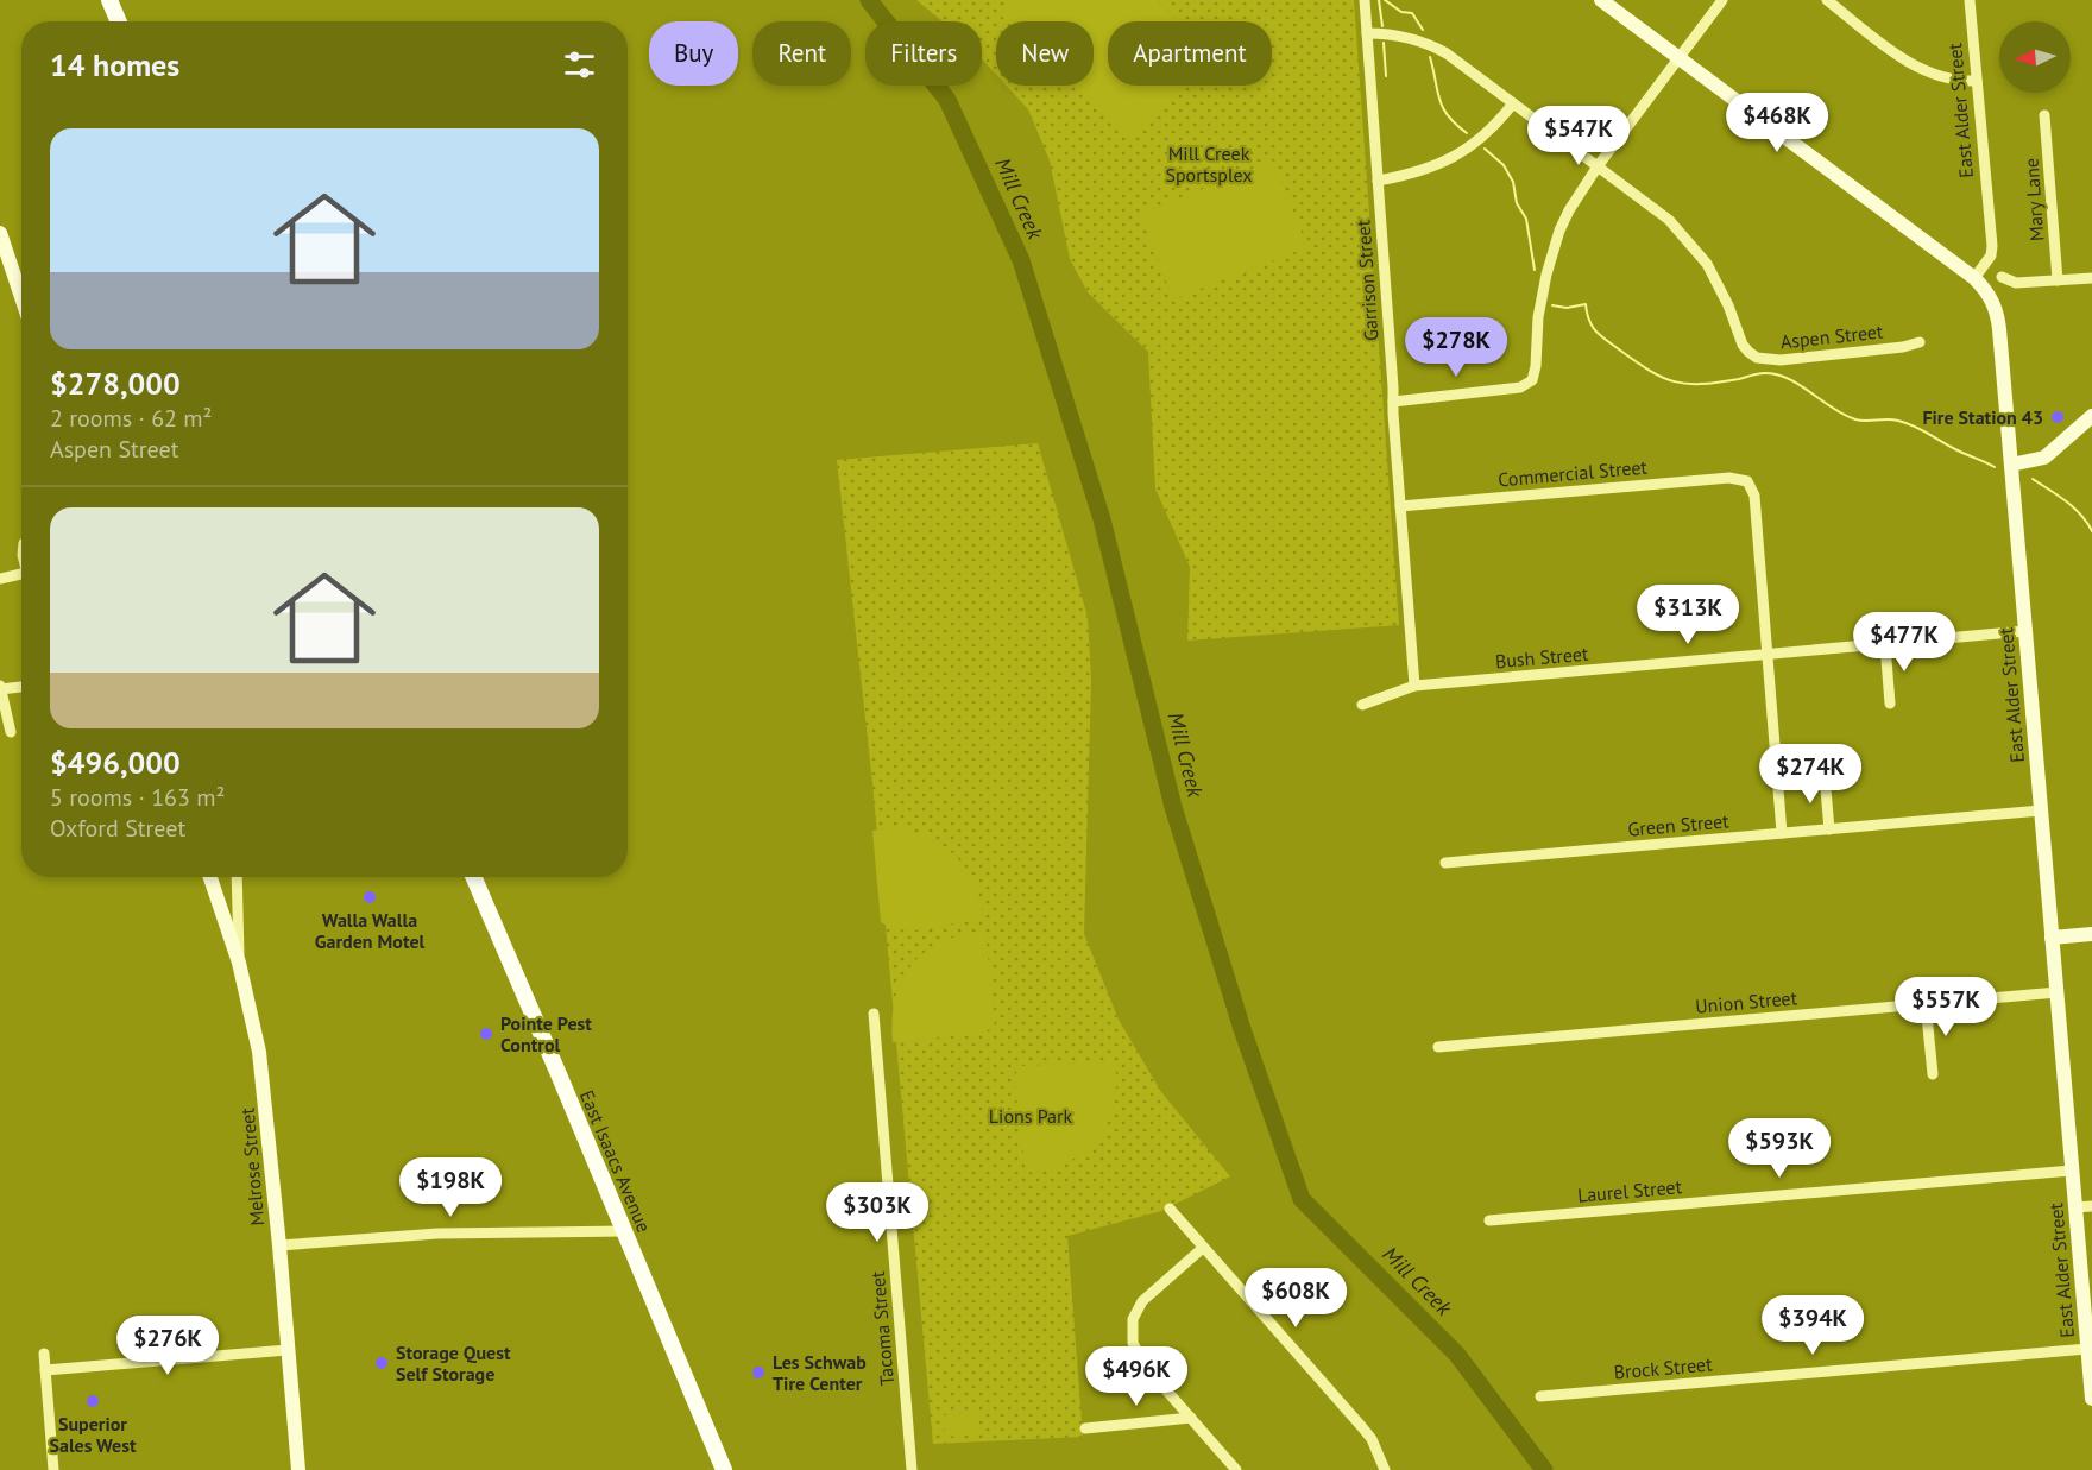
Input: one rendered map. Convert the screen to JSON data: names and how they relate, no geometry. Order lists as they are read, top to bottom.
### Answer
{
  "streets": {
    "main road": ["East Alder Street", "East Isaacs Avenue", "Melrose Street"],
    "street": [
      "Mary Lane",
      "Garrison Street",
      "Aspen Street",
      "Commercial Street",
      "Bush Street",
      "Green Street",
      "Union Street",
      "Laurel Street",
      "Tacoma Street",
      "Brock Street"
    ]
  },
  "crossings": [
    ["East Alder Street", "Bush Street"],
    ["East Alder Street", "Green Street"],
    ["East Alder Street", "Union Street"],
    ["East Alder Street", "Laurel Street"],
    ["East Alder Street", "Brock Street"],
    ["Garrison Street", "Commercial Street"],
    ["Garrison Street", "Bush Street"],
    ["Commercial Street", "Bush Street"]
  ],
  "water": ["Mill Creek"],
  "parks": ["Mill Creek Sportsplex", "Lions Park"],
  "places": [
    "Fire Station 43",
    "Walla Walla Garden Motel",
    "Pointe Pest Control",
    "Storage Quest Self Storage",
    "Les Schwab Tire Center",
    "Superior Sales West"
  ],
  "north": "left",
  "page": {
    "chip": [
      "Buy",
      "Rent",
      "Filters",
      "New",
      "Apartment"
    ],
    "heading": "14 homes",
    "price": [
      "$468K",
      "$547K",
      "$278K",
      "$313K",
      "$477K",
      "$274K",
      "$557K",
      "$593K",
      "$198K",
      "$303K",
      "$608K",
      "$394K",
      "$276K",
      "$496K"
    ],
    "list": [
      {
        "name": "$278,000",
        "note": "2 rooms · 62 m² · Aspen Street"
      },
      {
        "name": "$496,000",
        "note": "5 rooms · 163 m² · Oxford Street"
      }
    ]
  }
}
